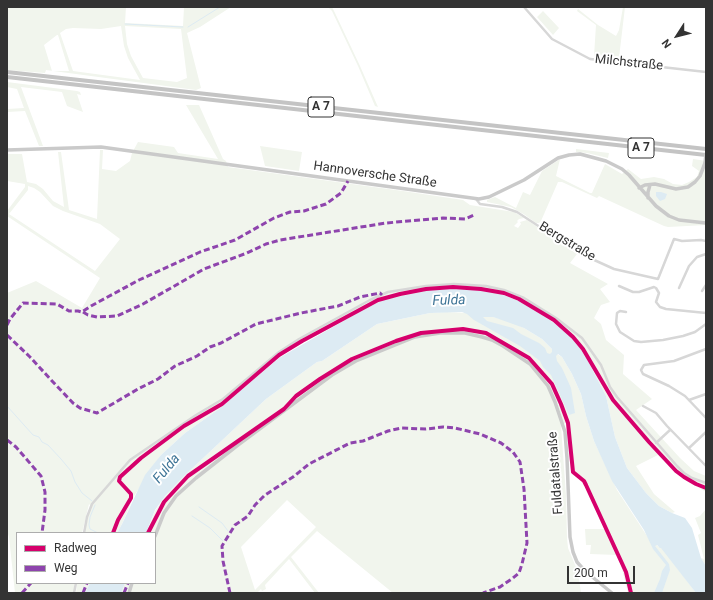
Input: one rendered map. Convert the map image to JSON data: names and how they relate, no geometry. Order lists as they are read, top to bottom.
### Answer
{
  "streets": {
    "highway": ["A 7"],
    "main road": ["Hannoversche Straße", "Fuldatalstraße"],
    "street": ["Milchstraße", "Bergstraße"]
  },
  "crossings": [
    ["Hannoversche Straße", "Bergstraße"]
  ],
  "water": ["Fulda"],
  "legend": ["Radweg", "Weg"],
  "scale_bar": "200 m",
  "north": "bottom left"
}
